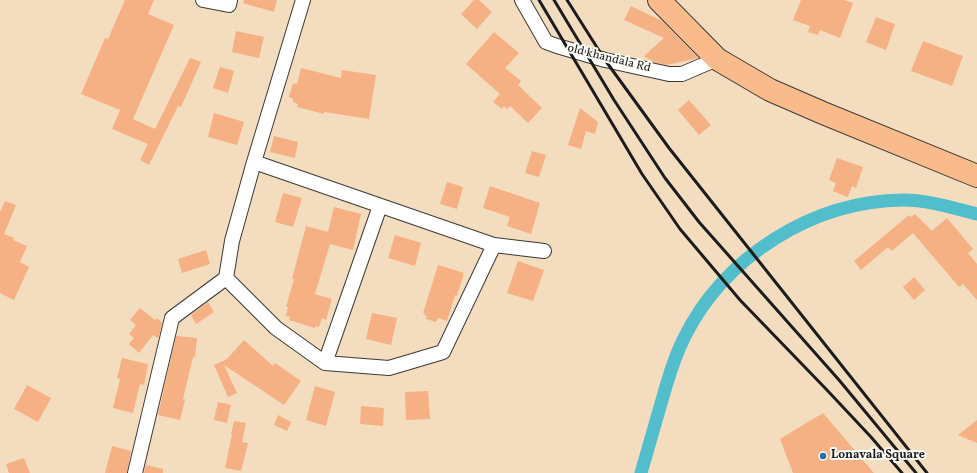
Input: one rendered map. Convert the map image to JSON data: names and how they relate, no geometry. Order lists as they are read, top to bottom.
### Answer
{
  "streets": {
    "street": ["old khandala Rd"]
  },
  "places": ["Lonavala Square"]
}
